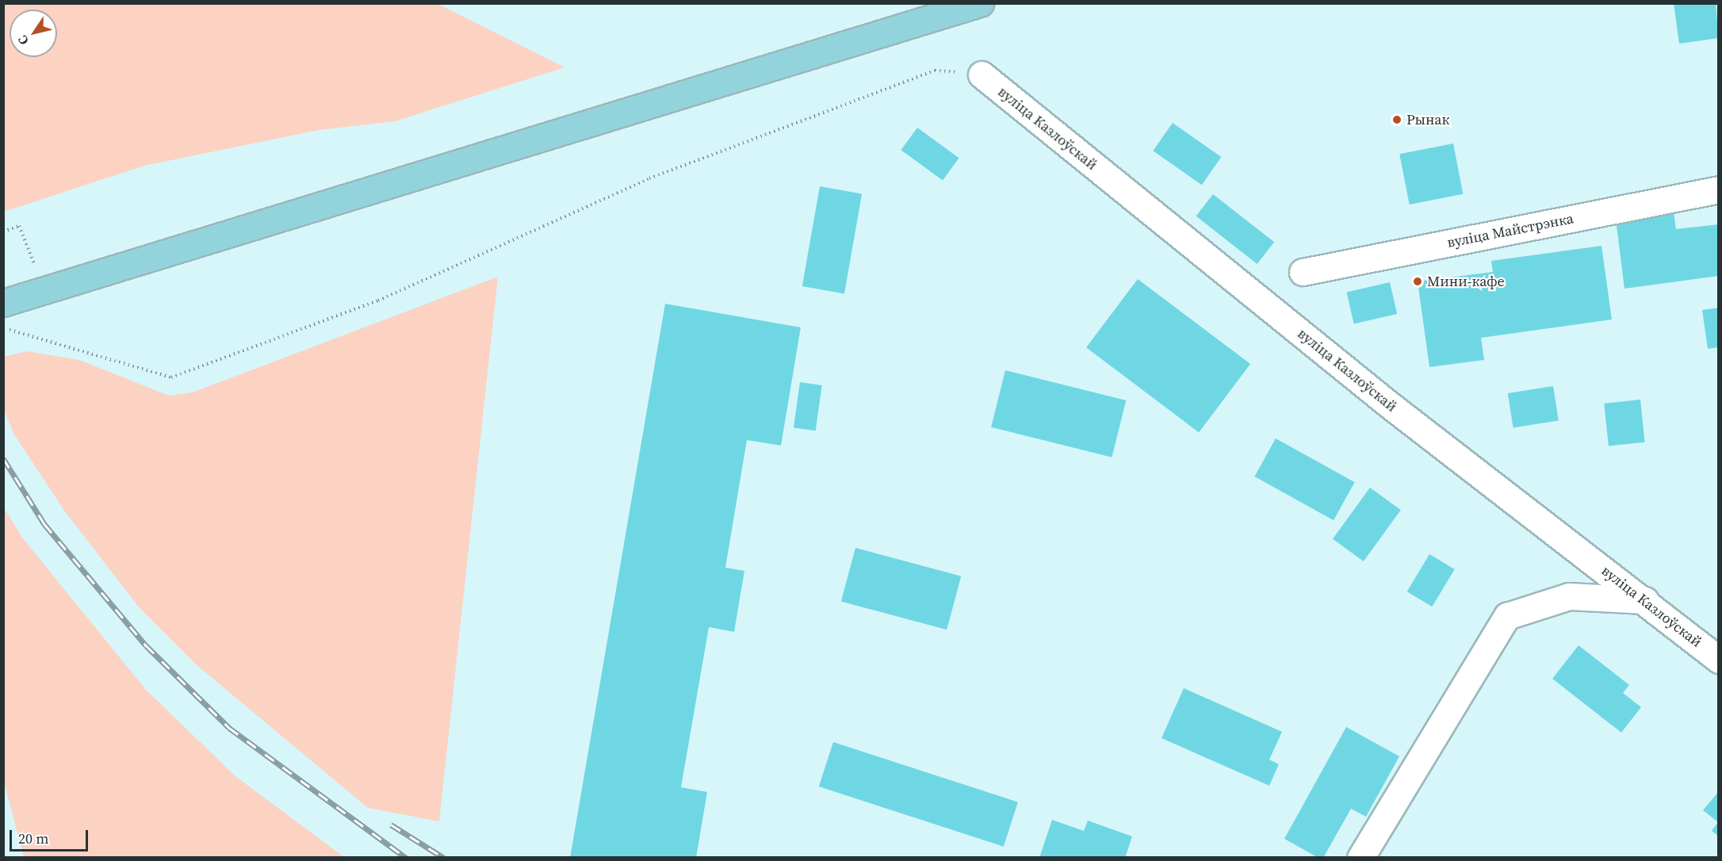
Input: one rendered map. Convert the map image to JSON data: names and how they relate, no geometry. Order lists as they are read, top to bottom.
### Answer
{
  "streets": {
    "street": ["вуліца Казлоўскай", "вуліца Майстрэнка"]
  },
  "places": ["Рынак", "Мини-кафе"],
  "scale_bar": "20 m",
  "north": "bottom left"
}
